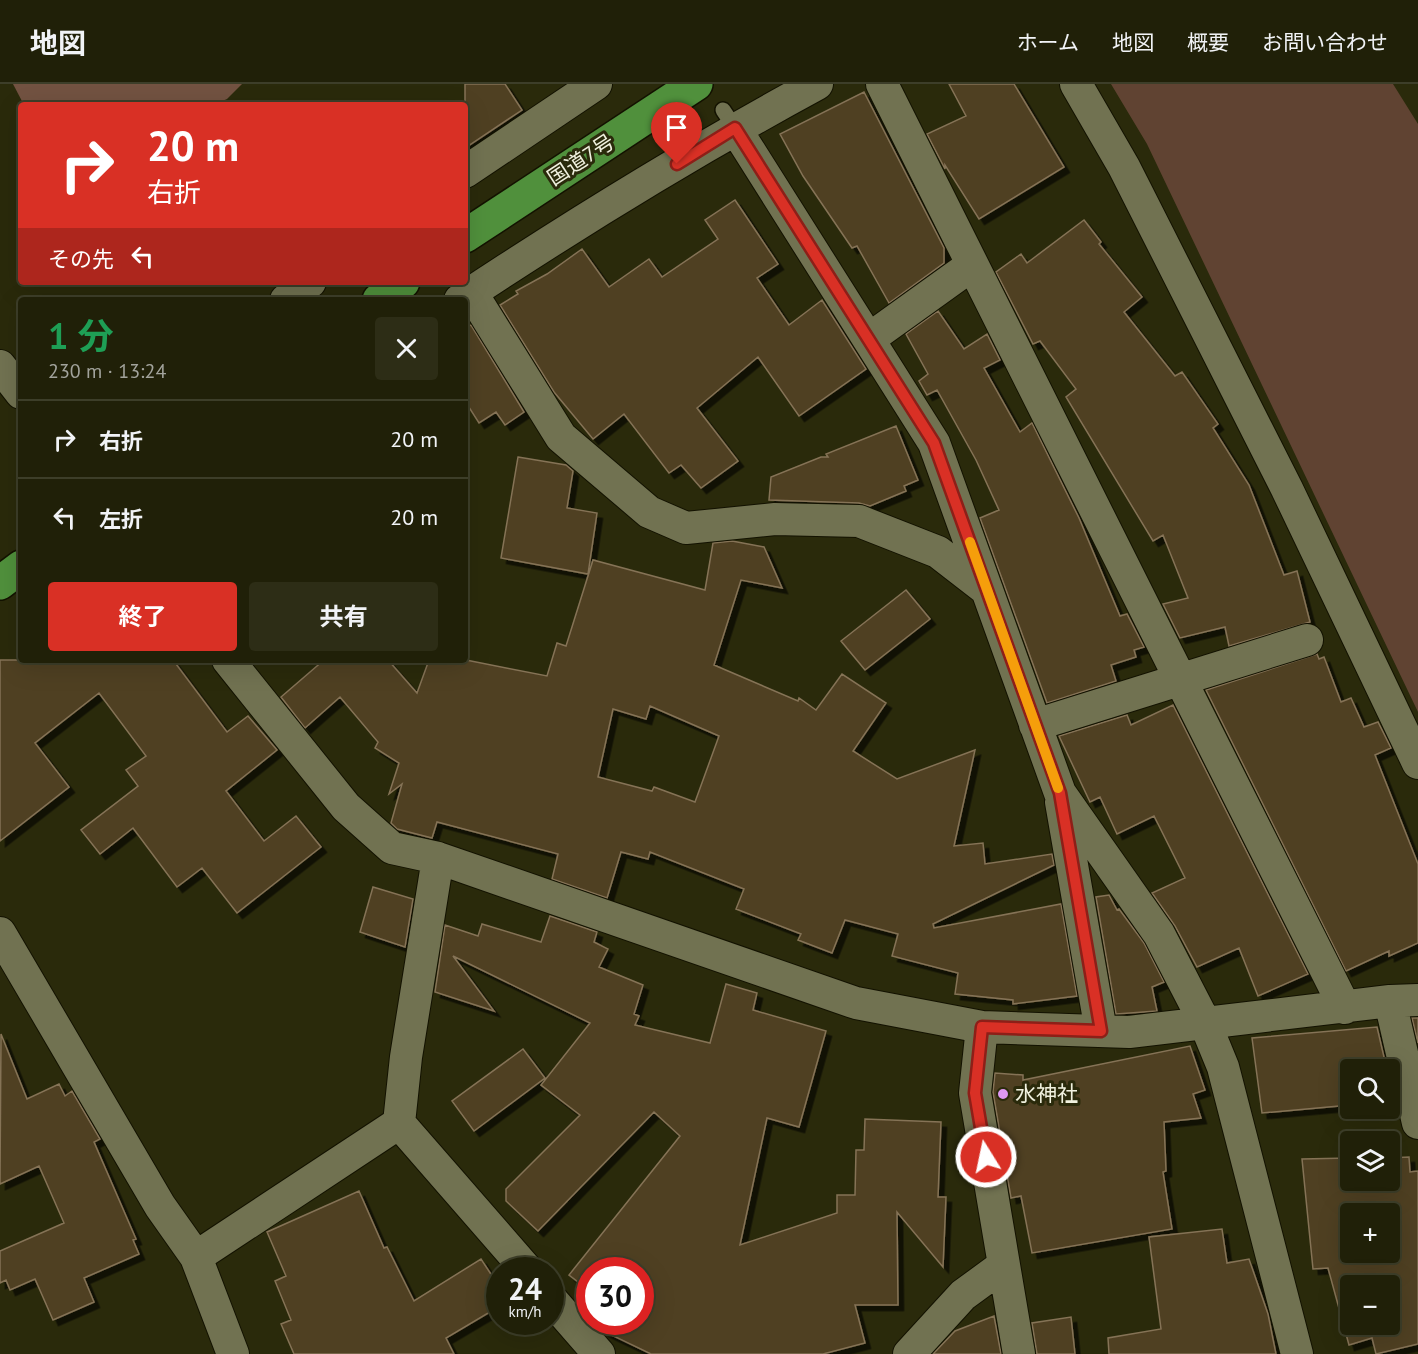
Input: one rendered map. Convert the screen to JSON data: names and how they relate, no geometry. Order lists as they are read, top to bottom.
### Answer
{
  "streets": {
    "highway": ["国道7号"]
  },
  "places": ["水神社"],
  "page": {
    "header": "地図",
    "nav": [
      "ホーム",
      "地図",
      "概要",
      "お問い合わせ"
    ],
    "turn": ["20 m", "右折"],
    "then": "その先",
    "heading": ["1 分", "230 m · 13:24"],
    "list": [
      {
        "name": "右折",
        "value": "20 m"
      },
      {
        "name": "左折",
        "value": "20 m"
      }
    ],
    "buttons": ["終了", "共有"],
    "map_buttons": ["+", "−"],
    "speed": "24 km/h",
    "limit": "30"
  }
}
